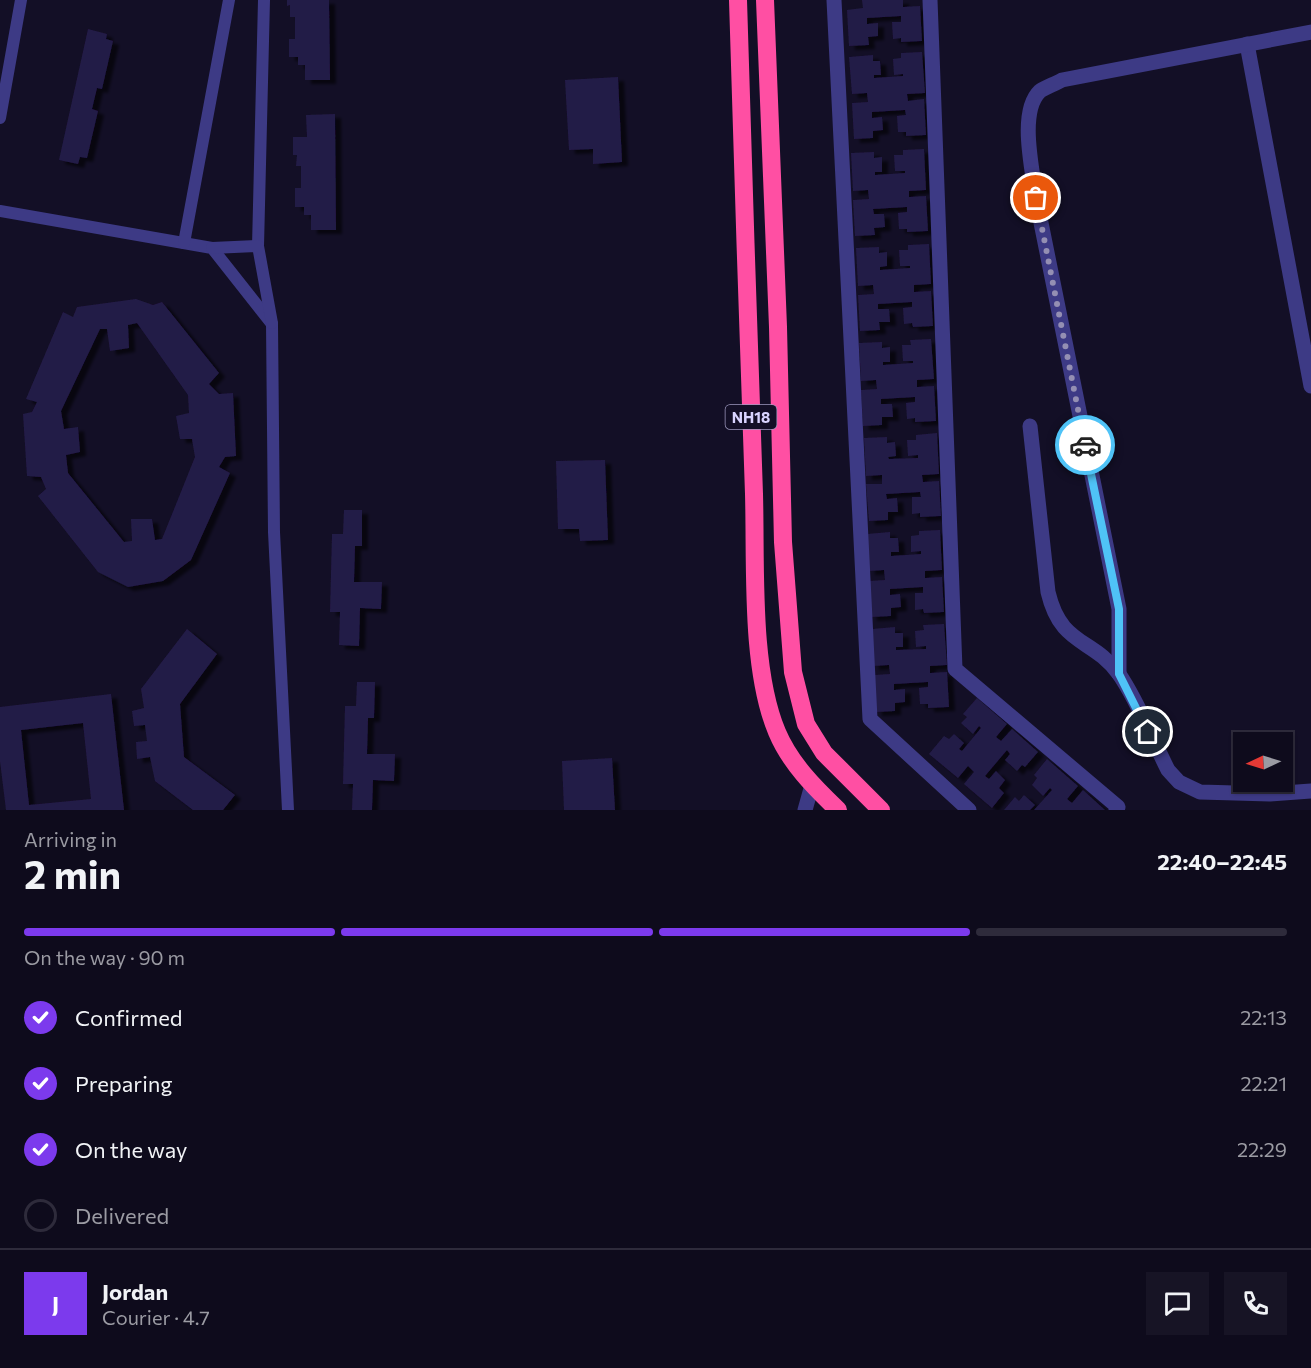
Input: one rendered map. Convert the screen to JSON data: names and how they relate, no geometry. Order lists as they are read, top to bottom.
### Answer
{
  "streets": {
    "highway": ["NH18"]
  },
  "north": "left",
  "page": {
    "heading": ["2 min", "Arriving in", "22:40–22:45"],
    "panel": ["Jordan", "Courier · 4.7"],
    "bar": "On the way · 90 m",
    "list": [
      ["Confirmed", "22:13"],
      ["Preparing", "22:21"],
      ["On the way", "22:29"],
      "Delivered"
    ],
    "round": "J"
  }
}
